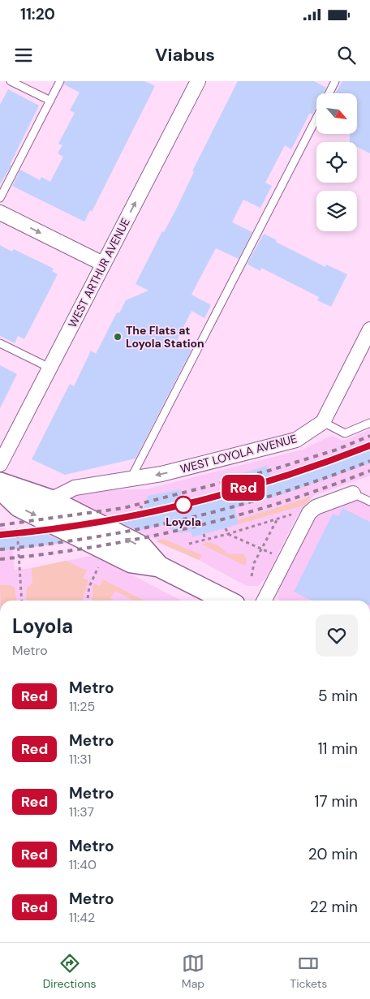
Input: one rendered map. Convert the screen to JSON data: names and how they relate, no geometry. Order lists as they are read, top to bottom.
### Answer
{
  "streets": {
    "street": ["WEST ARTHUR AVENUE", "WEST LOYOLA AVENUE"]
  },
  "one_way": ["WEST ARTHUR AVENUE", "WEST LOYOLA AVENUE"],
  "places": ["The Flats at Loyola Station", "Loyola"],
  "lines": ["metro line Red"],
  "north": "bottom right",
  "page": {
    "status": "11:20",
    "header": "Viabus",
    "on_map": "Red",
    "heading": ["Loyola", "Metro"],
    "list": [
      {
        "mark": "Red",
        "name": "Metro",
        "note": "11:25",
        "value": "5 min"
      },
      {
        "mark": "Red",
        "name": "Metro",
        "note": "11:31",
        "value": "11 min"
      },
      {
        "mark": "Red",
        "name": "Metro",
        "note": "11:37",
        "value": "17 min"
      },
      {
        "mark": "Red",
        "name": "Metro",
        "note": "11:40",
        "value": "20 min"
      },
      {
        "mark": "Red",
        "name": "Metro",
        "note": "11:42",
        "value": "22 min"
      }
    ],
    "tabs": ["Directions", "Map", "Tickets"]
  }
}
